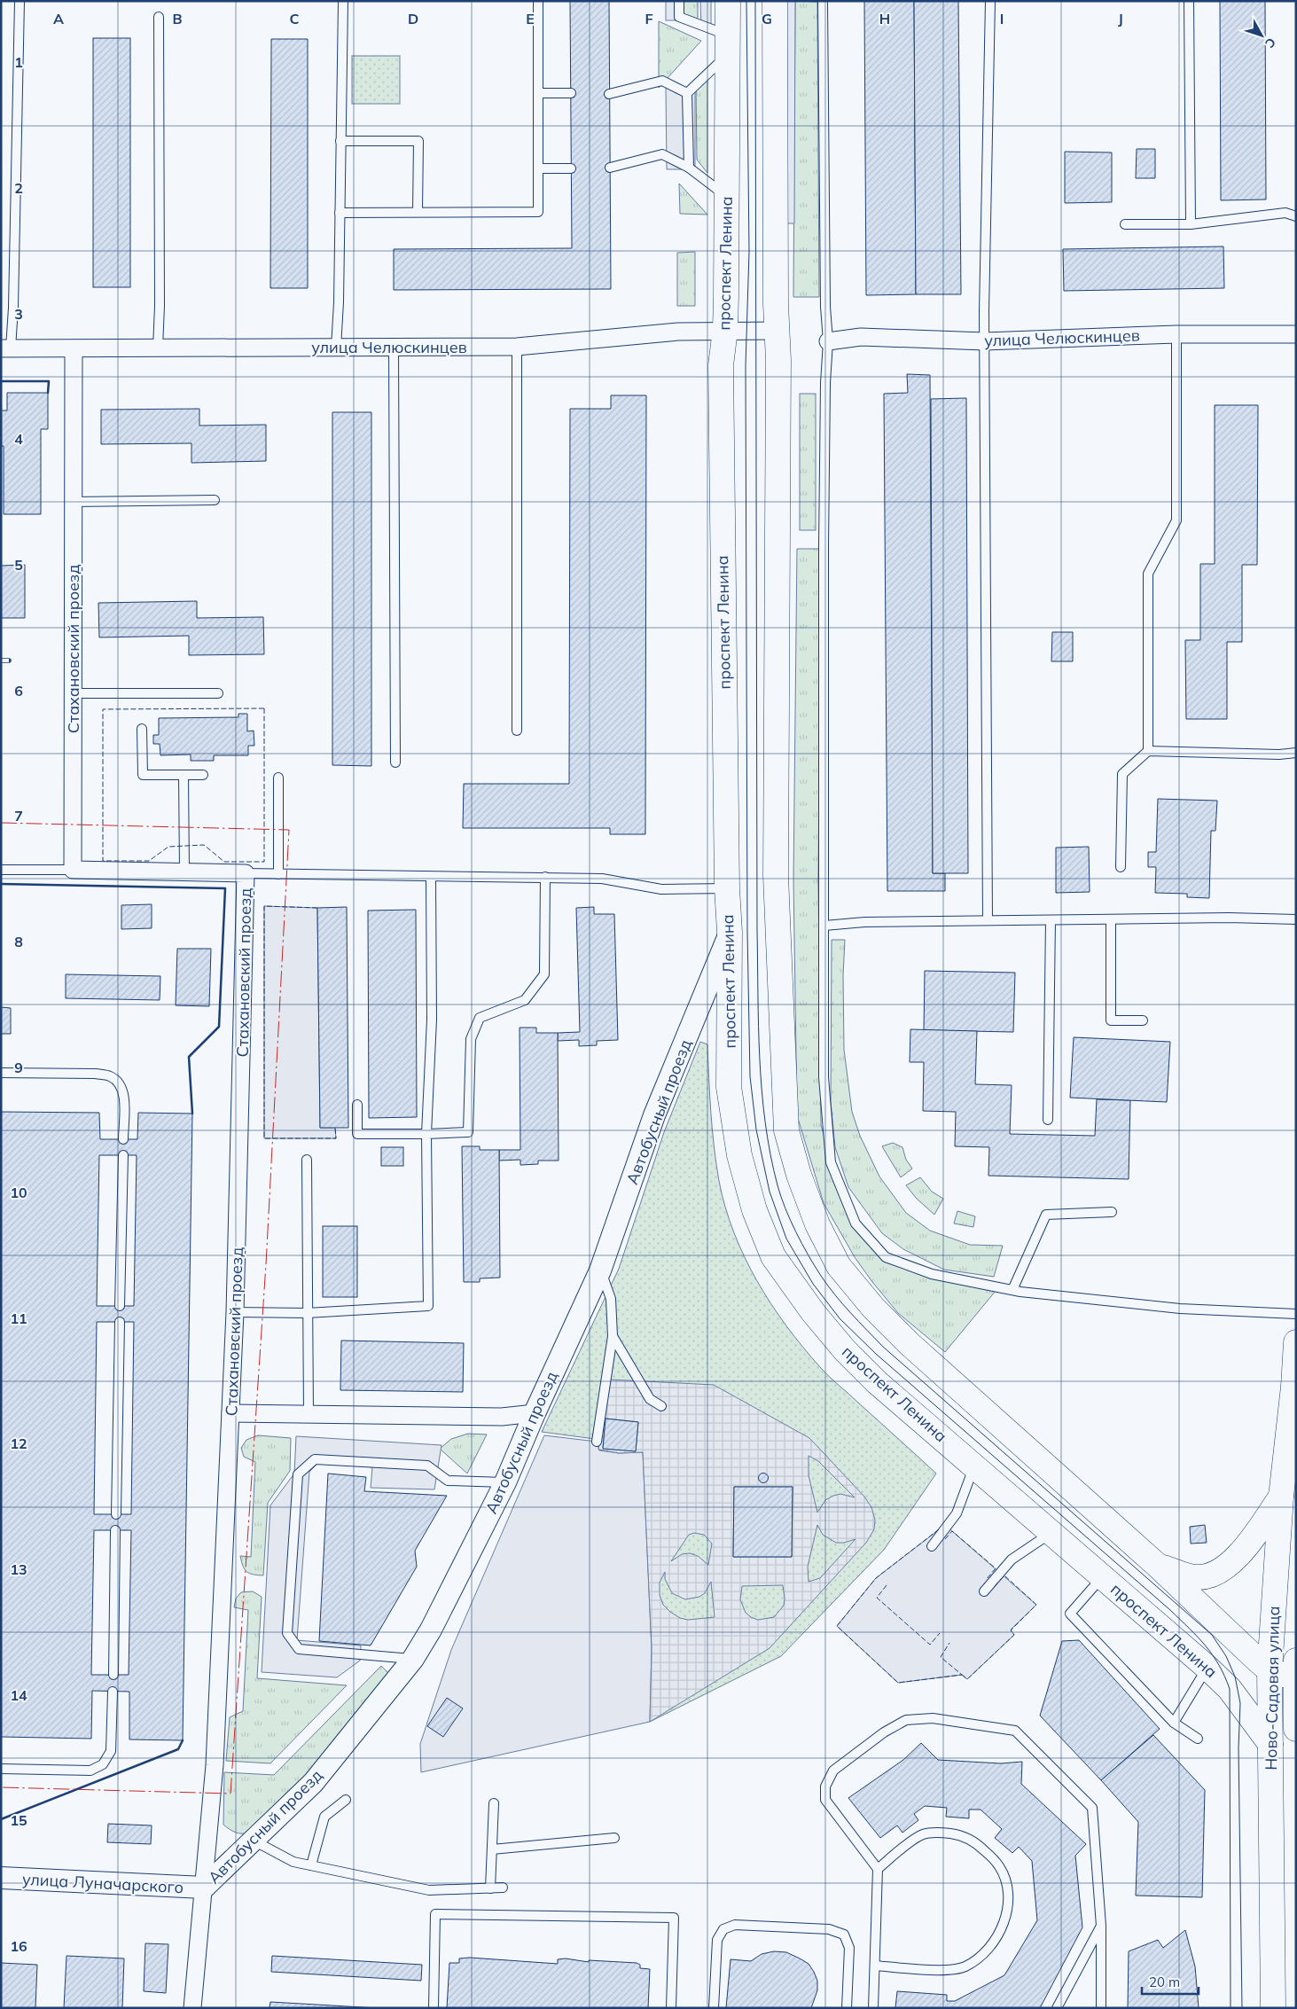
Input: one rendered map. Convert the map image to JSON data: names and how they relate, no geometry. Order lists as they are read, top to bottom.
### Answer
{
  "streets": {
    "main road": ["проспект Ленина", "Ново-Садовая улица"],
    "street": [
      "улица Челюскинцев",
      "Стахановский проезд",
      "Автобусный проезд",
      "улица Луначарского"
    ]
  },
  "crossings": [
    ["проспект Ленина", "улица Челюскинцев"],
    ["проспект Ленина", "Автобусный проезд"],
    ["проспект Ленина", "Ново-Садовая улица"],
    ["улица Челюскинцев", "Стахановский проезд"],
    ["Стахановский проезд", "Автобусный проезд"],
    ["Автобусный проезд", "улица Луначарского"]
  ],
  "scale_bar": "20 m",
  "north": "bottom right",
  "grid": {
    "columns": [
      "A",
      "B",
      "C",
      "D",
      "E",
      "F",
      "G",
      "H",
      "I",
      "J"
    ],
    "rows": [
      "1",
      "2",
      "3",
      "4",
      "5",
      "6",
      "7",
      "8",
      "9",
      "10",
      "11",
      "12",
      "13",
      "14",
      "15",
      "16"
    ]
  }
}
